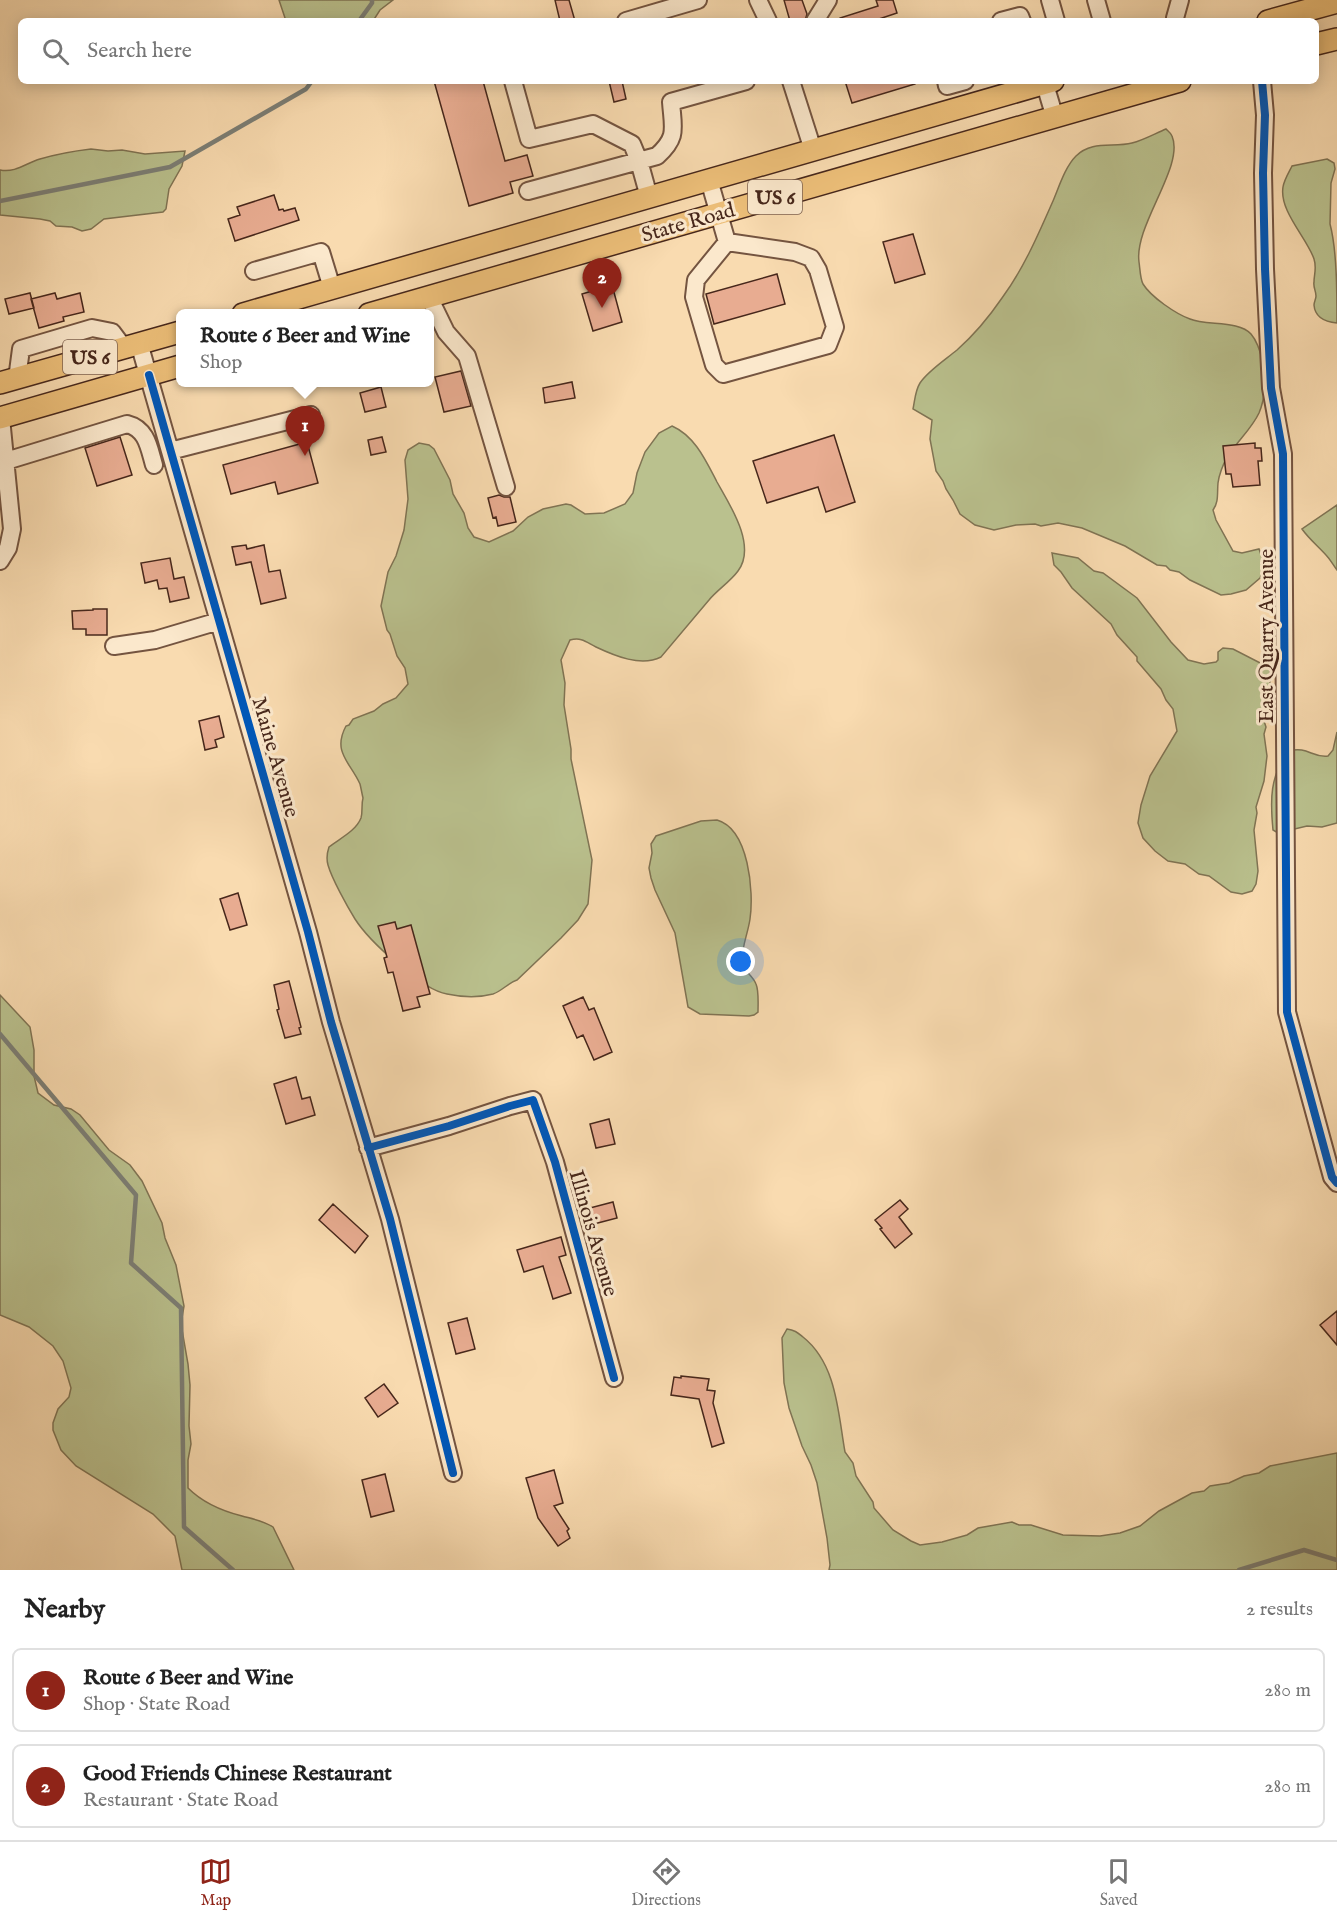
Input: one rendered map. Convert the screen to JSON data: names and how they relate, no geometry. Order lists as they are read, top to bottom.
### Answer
{
  "streets": {
    "main road": ["US 6", "State Road"],
    "street": ["East Quarry Avenue", "Maine Avenue", "Illinois Avenue"]
  },
  "crossings": [
    ["US 6", "Maine Avenue"],
    ["Maine Avenue", "Illinois Avenue"]
  ],
  "page": {
    "search": "Search here",
    "pins": ["2", "1"],
    "popup": ["Route 6 Beer and Wine", "Shop"],
    "heading": ["Nearby", "2 results"],
    "list": [
      {
        "mark": "1",
        "name": "Route 6 Beer and Wine",
        "note": "Shop · State Road",
        "value": "280 m"
      },
      {
        "mark": "2",
        "name": "Good Friends Chinese Restaurant",
        "note": "Restaurant · State Road",
        "value": "280 m"
      }
    ],
    "nav": ["Map", "Directions", "Saved"]
  }
}
